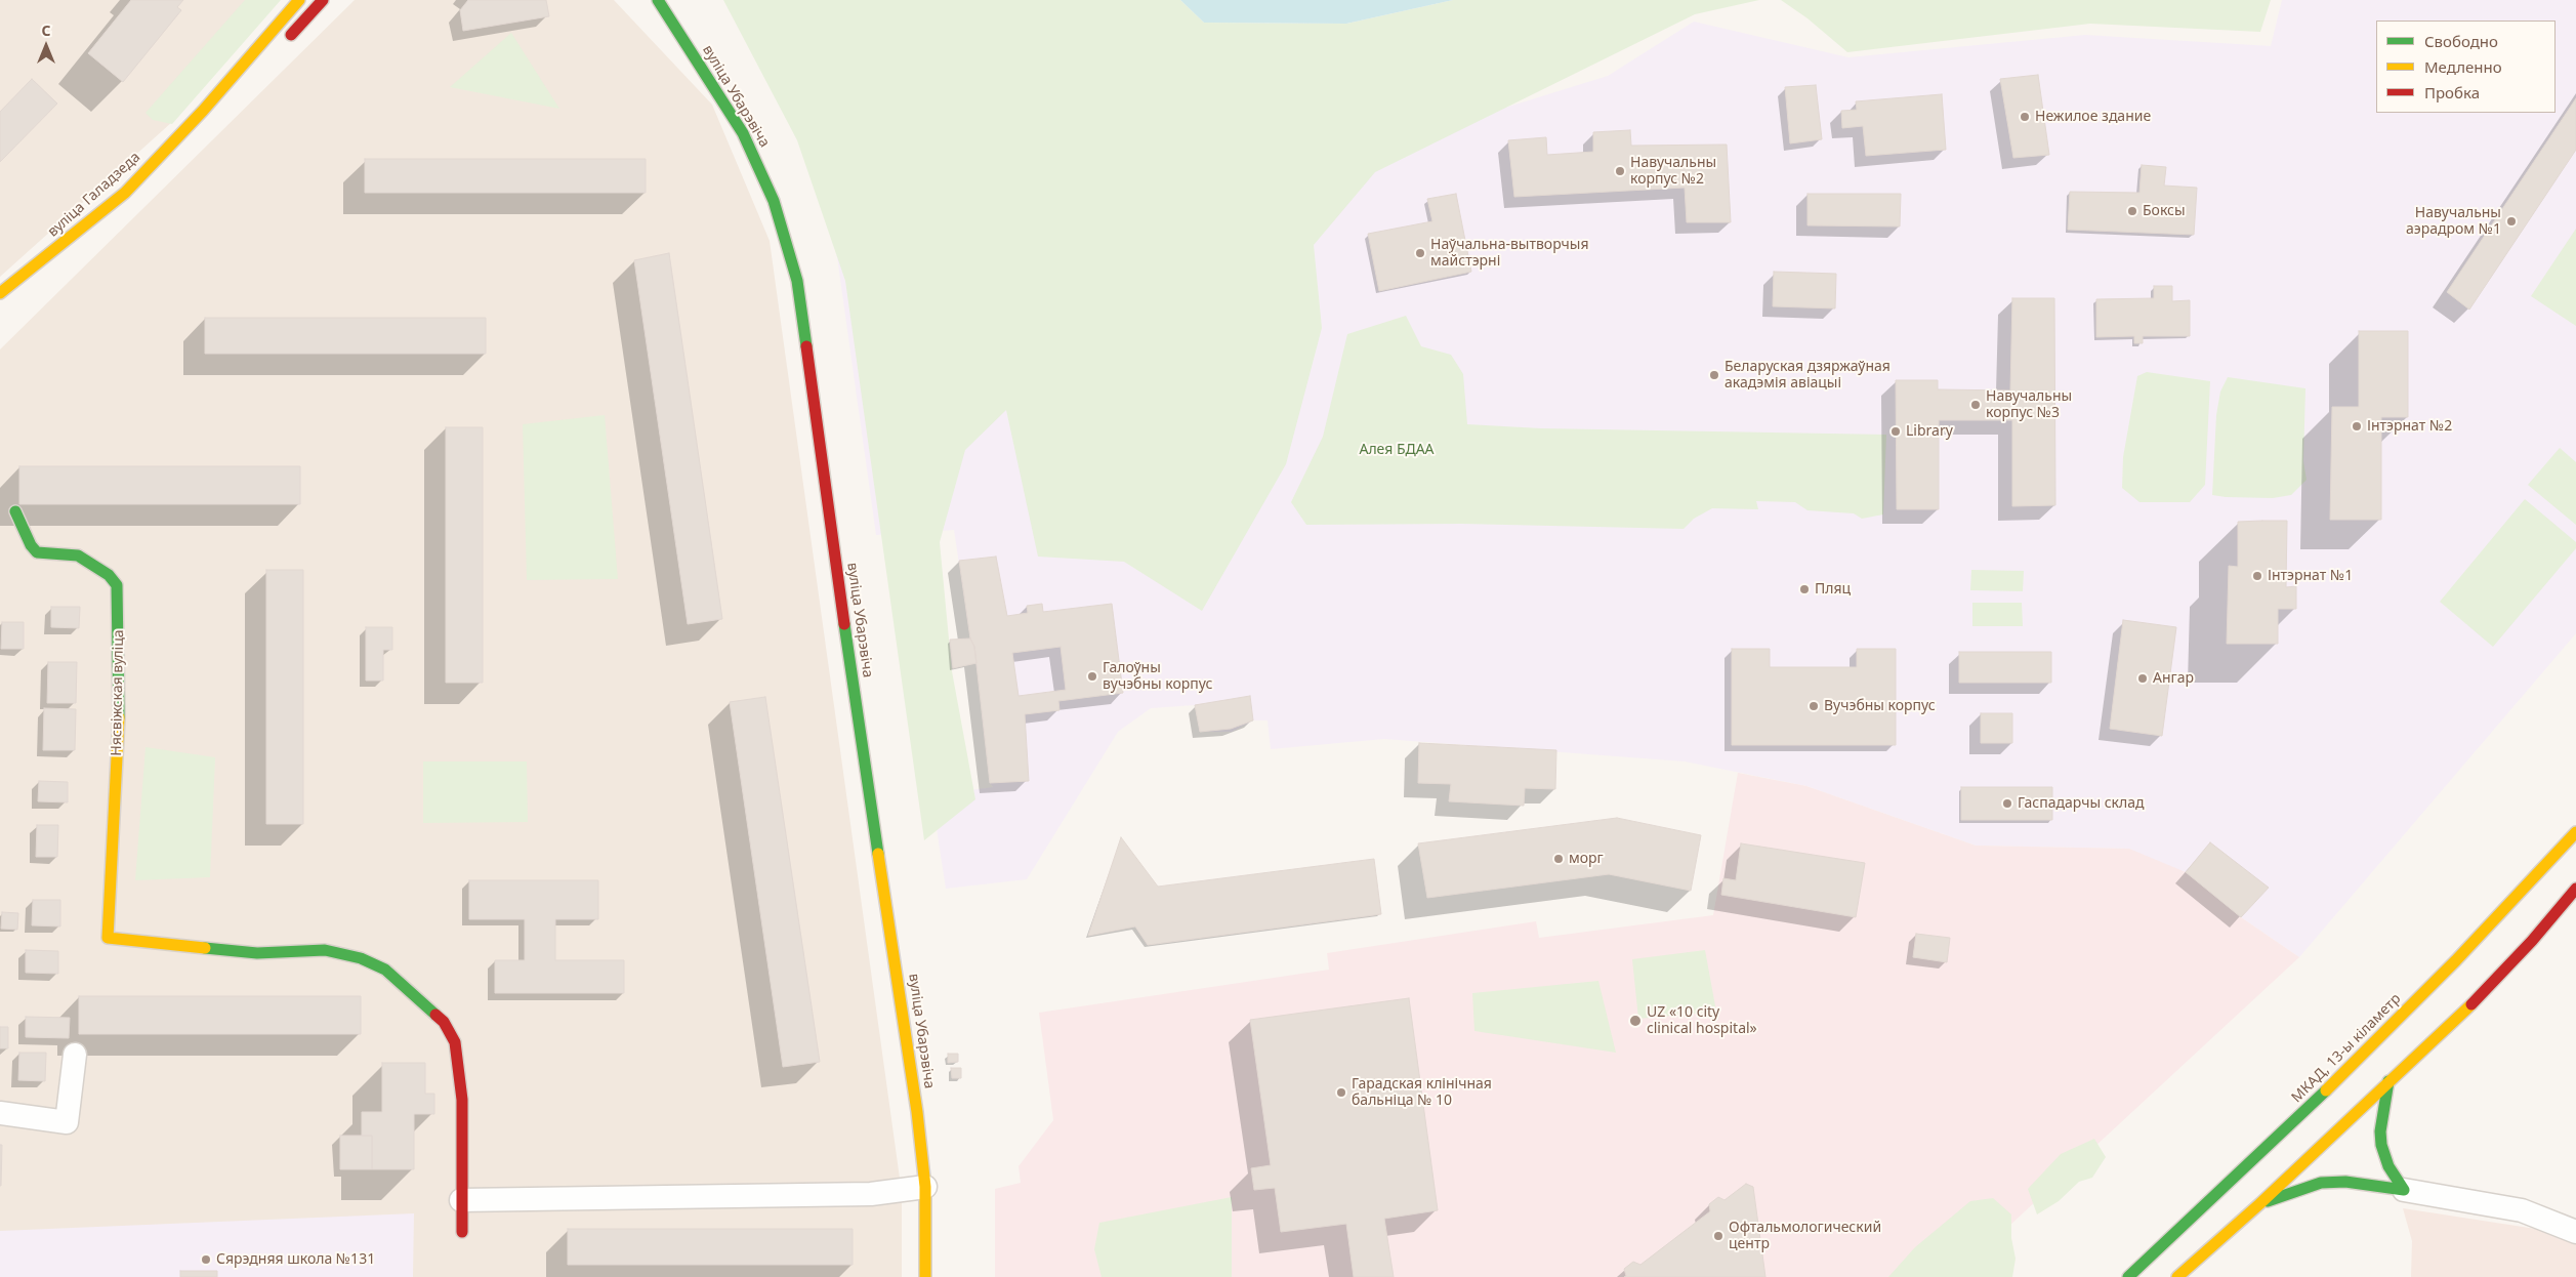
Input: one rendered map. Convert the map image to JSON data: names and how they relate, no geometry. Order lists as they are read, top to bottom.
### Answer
{
  "streets": {
    "main road": [
      "вуліца Убарэвіча",
      "вуліца Галадзеда",
      "Нясвіжская вуліца",
      "МКАД, 13-ы кіламетр"
    ]
  },
  "parks": ["Алея БДАА"],
  "places": [
    "Нежилое здание",
    "Навучальны корпус №2",
    "Боксы",
    "Навучальны аэрадром №1",
    "Наўчальна-вытворчыя майстэрні",
    "Беларуская дзяржаўная акадэмія авіацыі",
    "Навучальны корпус №3",
    "Інтэрнат №2",
    "Library",
    "Інтэрнат №1",
    "Пляц",
    "Галоўны вучэбны корпус",
    "Ангар",
    "Вучэбны корпус",
    "Гаспадарчы склад",
    "морг",
    "UZ «10 city clinical hospital»",
    "Гарадская клінічная бальніца № 10",
    "Офтальмологический центр",
    "Сярэдняя школа №131"
  ],
  "legend": ["Свободно", "Медленно", "Пробка"],
  "north": "top"
}
